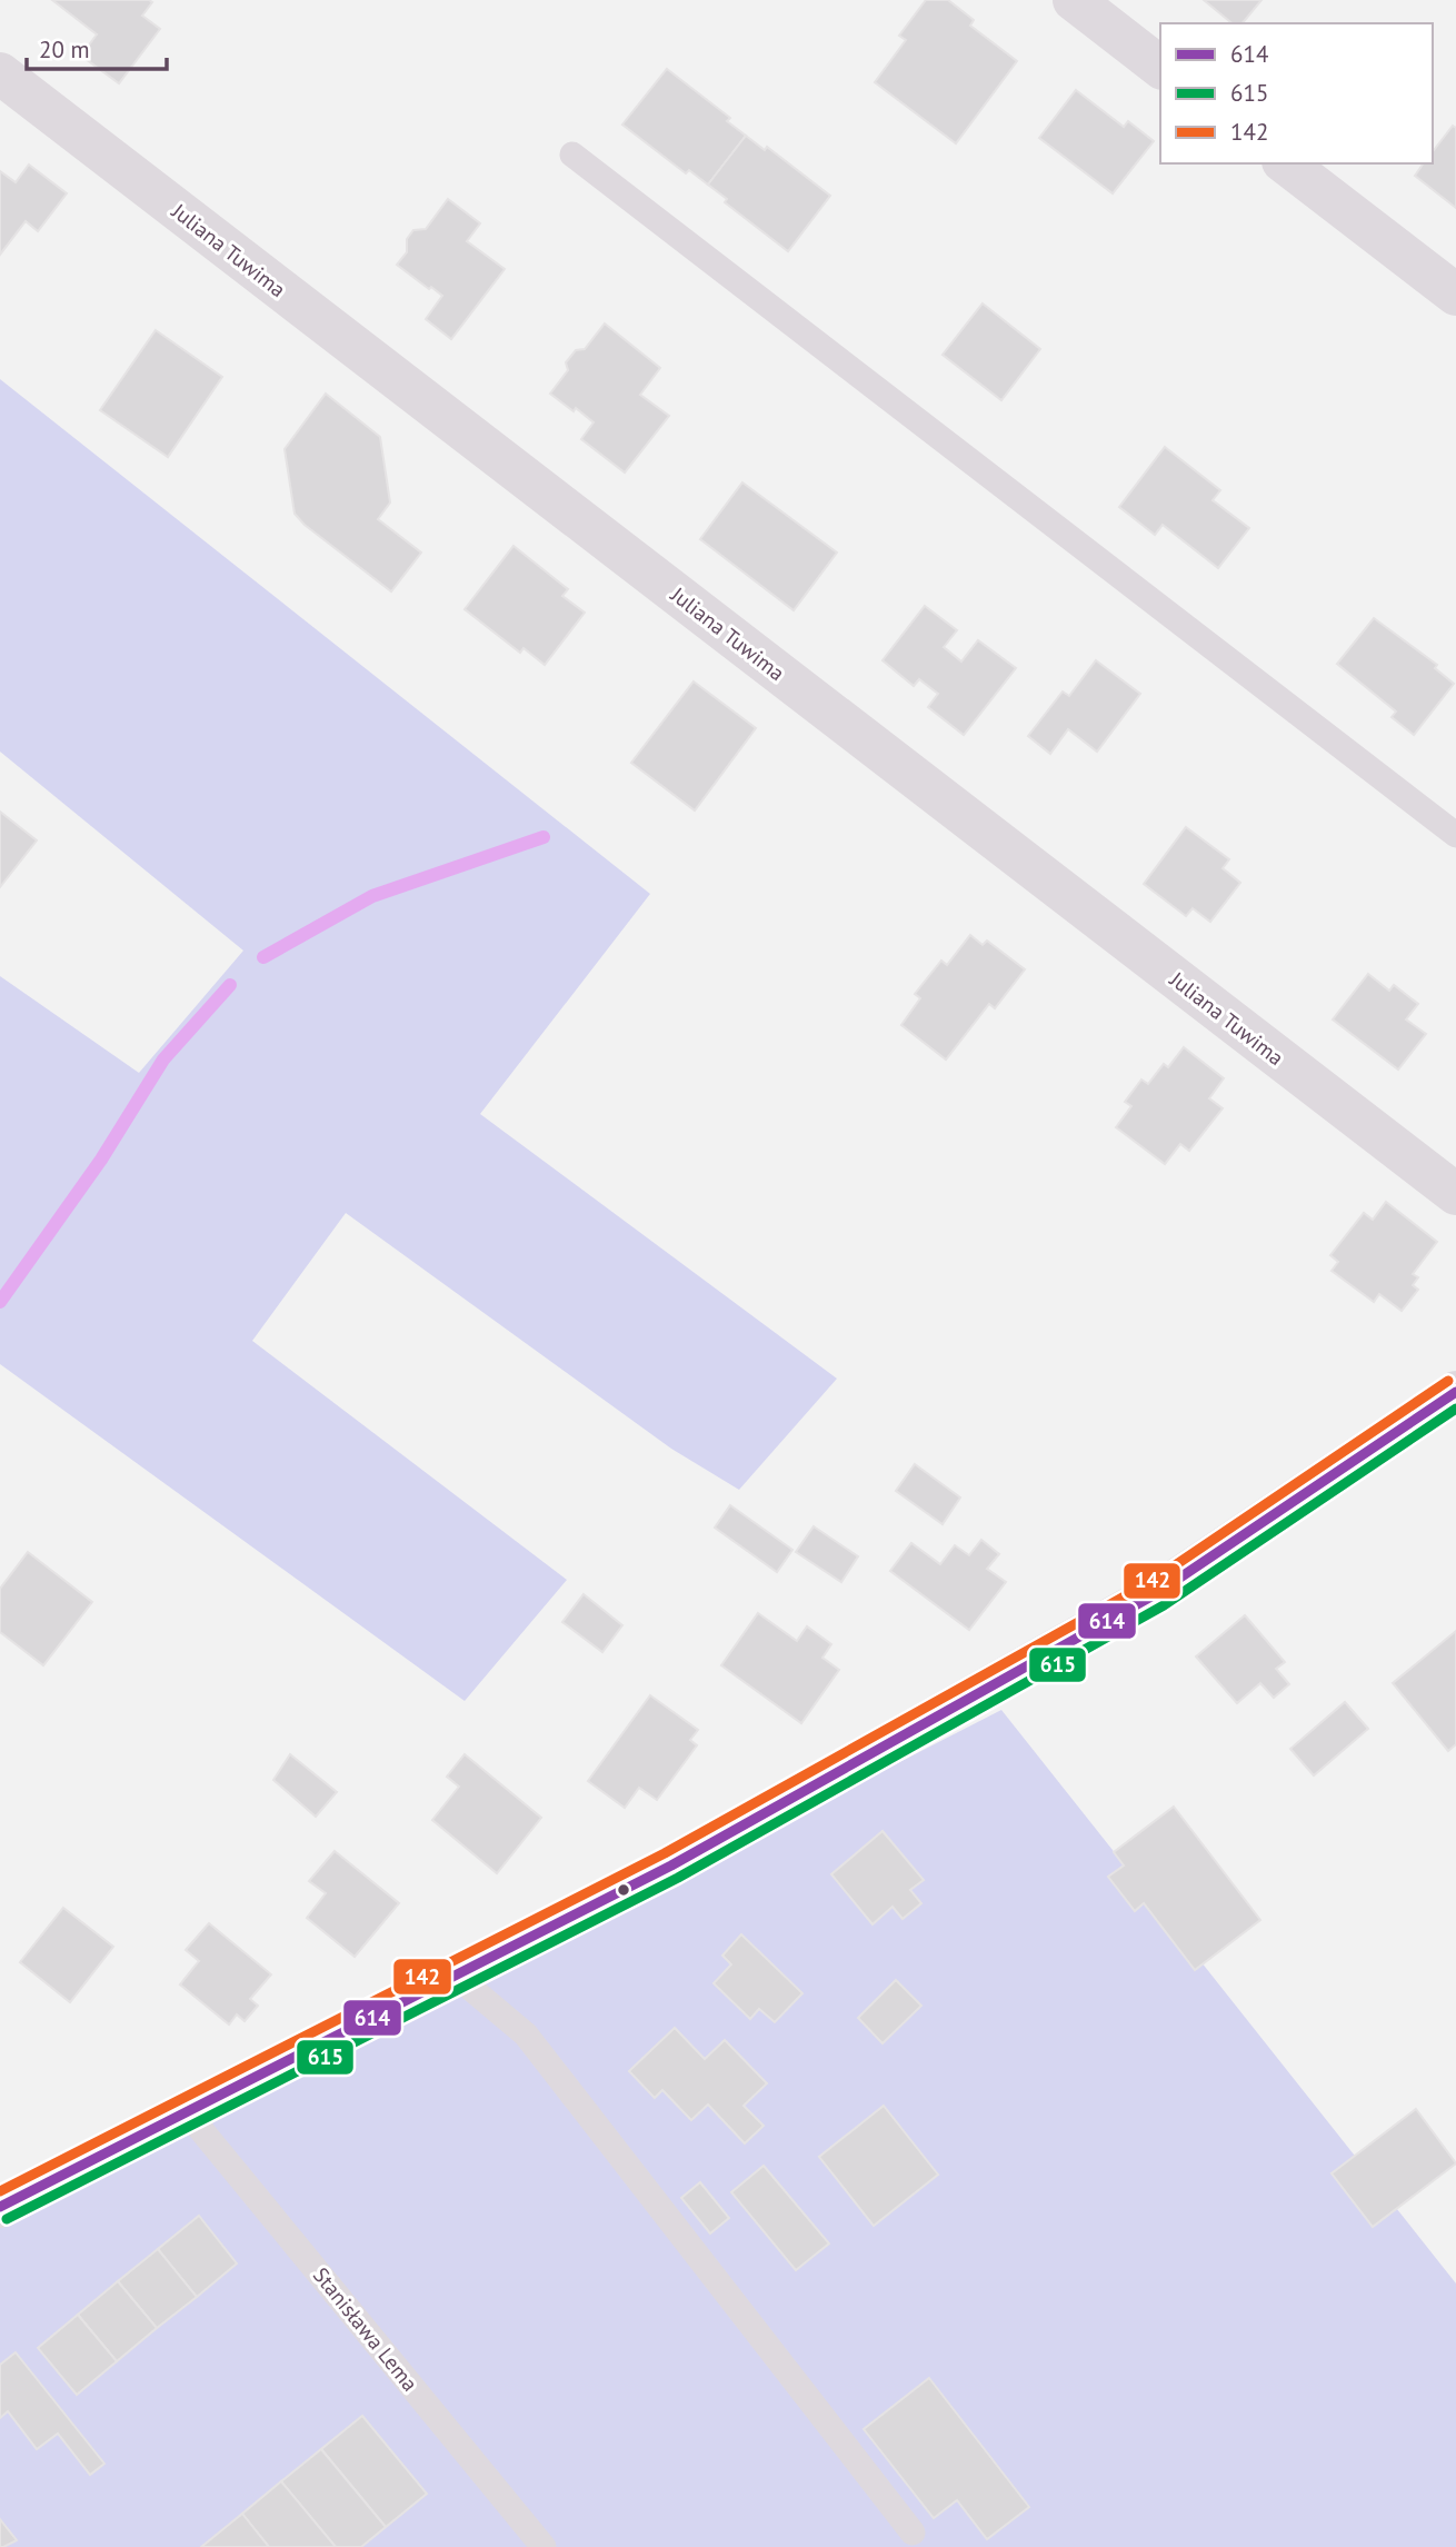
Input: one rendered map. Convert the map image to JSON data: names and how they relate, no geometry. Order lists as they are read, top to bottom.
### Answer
{
  "streets": {
    "street": ["Juliana Tuwima"],
    "lane": ["Stanisława Lema"]
  },
  "lines": ["transit line 142", "transit line 614", "transit line 615"],
  "legend": ["614", "615", "142"],
  "scale_bar": "20 m"
}
